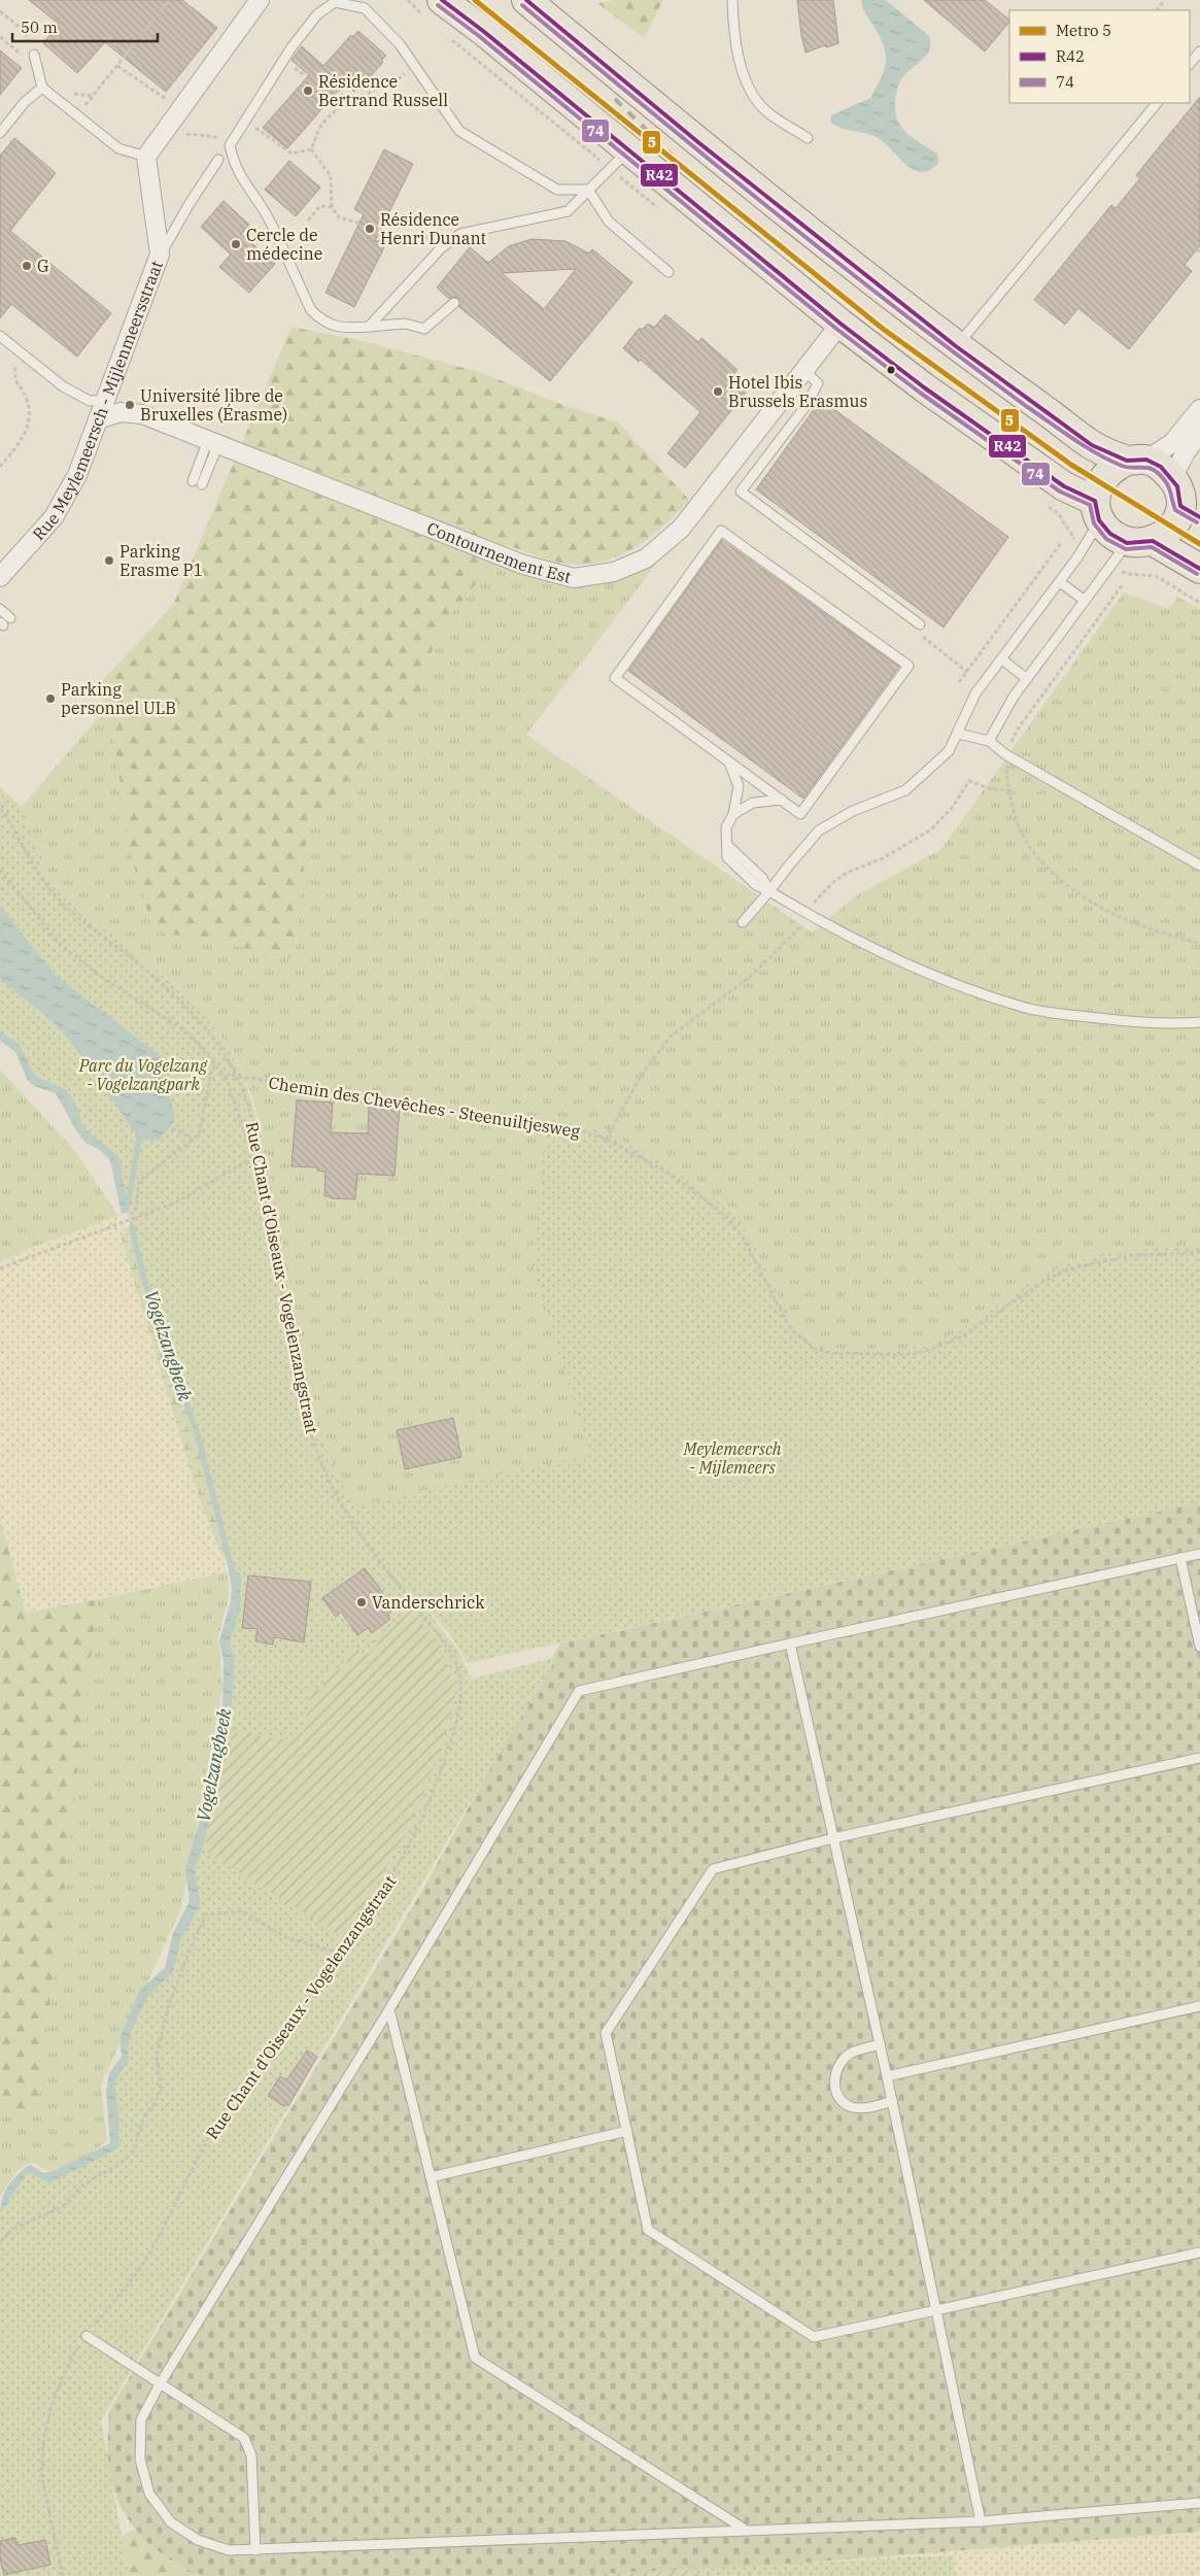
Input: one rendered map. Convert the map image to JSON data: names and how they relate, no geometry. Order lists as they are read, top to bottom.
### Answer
{
  "streets": {
    "street": ["Rue Meylemeersch - Mijlenmeersstraat", "Contournement Est"],
    "path": ["Chemin des Chevêches - Steenuiltjesweg", "Rue Chant d'Oiseaux - Vogelenzangstraat"]
  },
  "crossings": [
    ["Rue Meylemeersch - Mijlenmeersstraat", "Contournement Est"],
    ["Chemin des Chevêches - Steenuiltjesweg", "Rue Chant d'Oiseaux - Vogelenzangstraat"]
  ],
  "water": ["Vogelzangbeek"],
  "parks": ["Parc du Vogelzang - Vogelzangpark", "Meylemeersch - Mijlemeers"],
  "places": [
    "Résidence Bertrand Russell",
    "Résidence Henri Dunant",
    "Cercle de médecine",
    "G",
    "Hotel Ibis Brussels Erasmus",
    "Université libre de Bruxelles (Érasme)",
    "Parking Erasme P1",
    "Parking personnel ULB",
    "Vanderschrick"
  ],
  "lines": ["metro line 5", "transit line R42", "transit line 74"],
  "legend": ["Metro 5", "R42", "74"],
  "scale_bar": "50 m"
}
